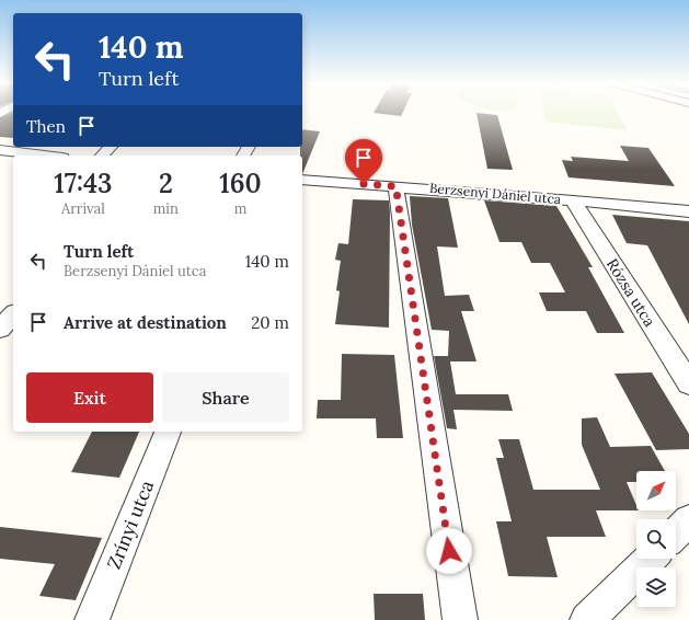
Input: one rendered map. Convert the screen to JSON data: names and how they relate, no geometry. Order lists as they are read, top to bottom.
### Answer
{
  "streets": {
    "street": ["Berzsenyi Dániel utca", "Rózsa utca", "Zrínyi utca"]
  },
  "crossings": [
    ["Berzsenyi Dániel utca", "Rózsa utca"]
  ],
  "north": "top right",
  "page": {
    "turn": ["140 m", "Turn left"],
    "then": "Then",
    "eta": [
      "17:43",
      "Arrival",
      "2",
      "min",
      "160",
      "m"
    ],
    "list": [
      {
        "name": "Turn left",
        "note": "Berzsenyi Dániel utca",
        "value": "140 m"
      },
      {
        "name": "Arrive at destination",
        "value": "20 m"
      }
    ],
    "buttons": ["Exit", "Share"]
  }
}
